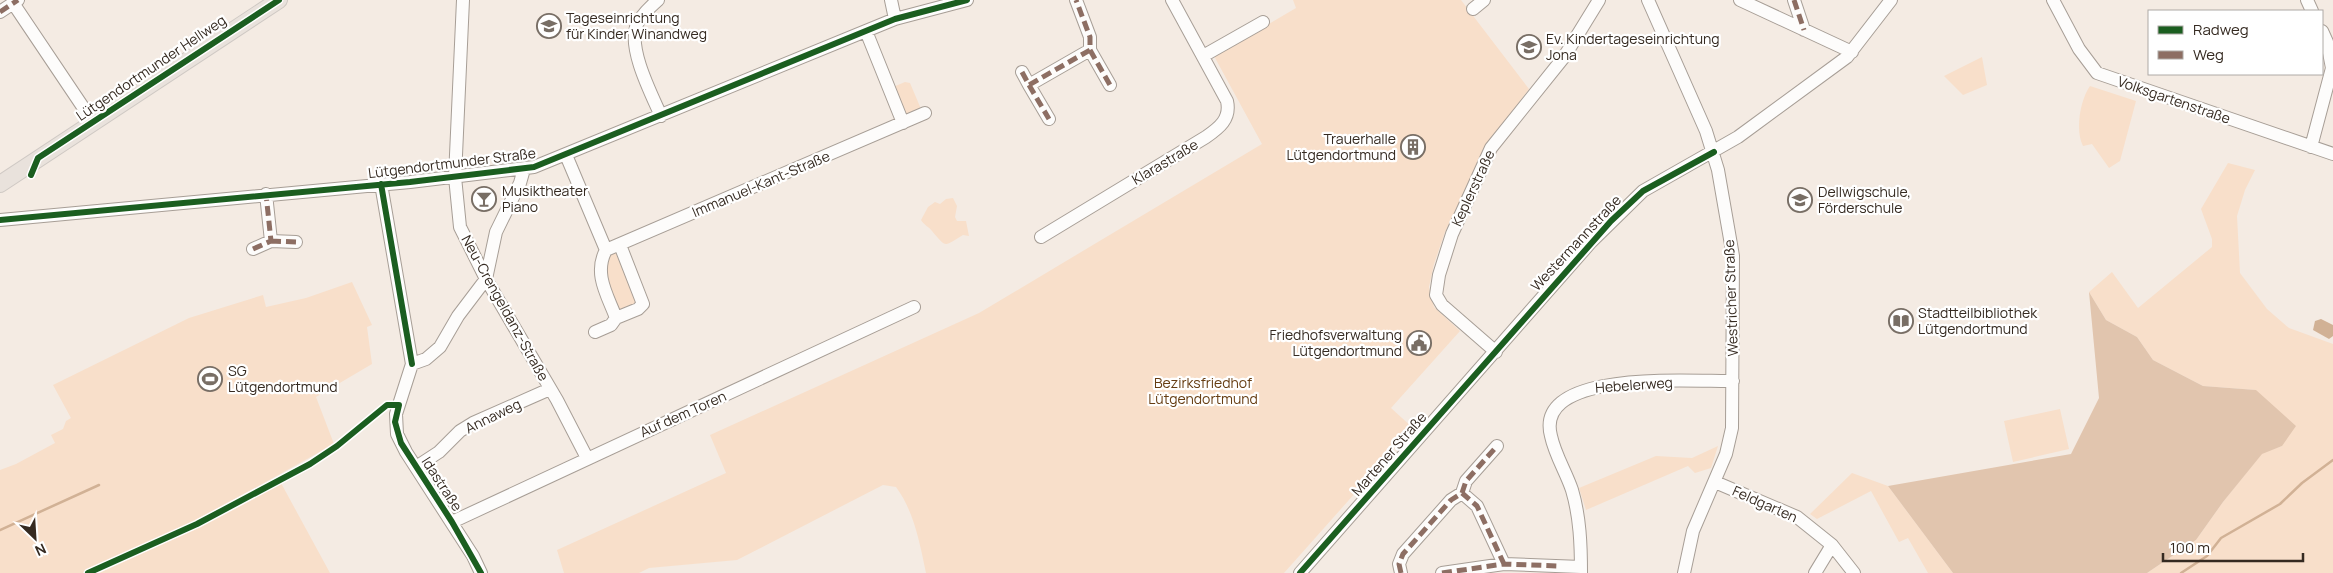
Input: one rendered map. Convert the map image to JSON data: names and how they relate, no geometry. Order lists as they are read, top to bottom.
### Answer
{
  "streets": {
    "main road": ["Lütgendortmunder Hellweg"],
    "street": [
      "Volksgartenstraße",
      "Klarastraße",
      "Lütgendortmunder Straße",
      "Immanuel-Kant-Straße",
      "Keplerstraße",
      "Westermannstraße",
      "Westricher Straße",
      "Neu-Crengeldanz-Straße",
      "Hebelerweg",
      "Auf dem Toren",
      "Annaweg",
      "Martener Straße",
      "Idastraße",
      "Feldgarten"
    ]
  },
  "crossings": [
    ["Lütgendortmunder Straße", "Neu-Crengeldanz-Straße"],
    ["Lütgendortmunder Straße", "Idastraße"],
    ["Keplerstraße", "Westermannstraße"],
    ["Keplerstraße", "Martener Straße"],
    ["Westermannstraße", "Westricher Straße"],
    ["Westermannstraße", "Martener Straße"],
    ["Westricher Straße", "Hebelerweg"],
    ["Westricher Straße", "Feldgarten"],
    ["Neu-Crengeldanz-Straße", "Auf dem Toren"],
    ["Neu-Crengeldanz-Straße", "Annaweg"],
    ["Auf dem Toren", "Idastraße"],
    ["Annaweg", "Idastraße"]
  ],
  "parks": ["Bezirksfriedhof Lütgendortmund"],
  "places": {
    "school or university": ["Tageseinrichtung für Kinder Winandweg", "Ev. Kindertageseinrichtung Jona", "Dellwigschule, Förderschule"],
    "building": ["Trauerhalle Lütgendortmund"],
    "bar": ["Musiktheater Piano"],
    "library": ["Stadtteilbibliothek Lütgendortmund"],
    "public building": ["Friedhofsverwaltung Lütgendortmund"],
    "sports": ["SG Lütgendortmund"]
  },
  "legend": ["Radweg", "Weg"],
  "scale_bar": "100 m",
  "north": "bottom right"
}
